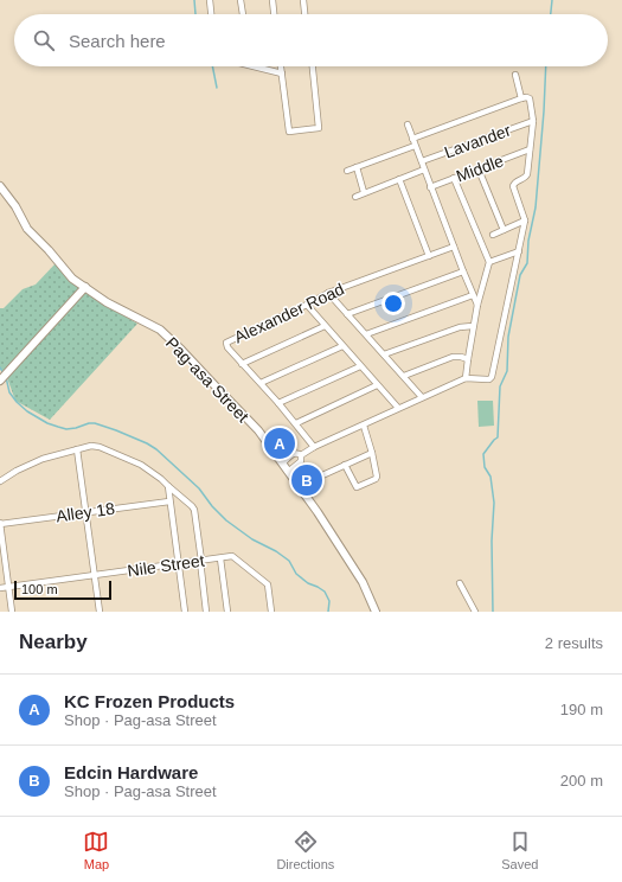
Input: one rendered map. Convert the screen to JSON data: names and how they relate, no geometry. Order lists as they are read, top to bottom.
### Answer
{
  "streets": {
    "street": [
      "Lavander",
      "Middle",
      "Alexander Road",
      "Pag-asa Street",
      "Alley 18",
      "Nile Street"
    ]
  },
  "scale_bar": "100 m",
  "page": {
    "search": "Search here",
    "pins": ["A", "B"],
    "scale": "100 m",
    "heading": ["Nearby", "2 results"],
    "list": [
      {
        "mark": "A",
        "name": "KC Frozen Products",
        "note": "Shop · Pag-asa Street",
        "value": "190 m"
      },
      {
        "mark": "B",
        "name": "Edcin Hardware",
        "note": "Shop · Pag-asa Street",
        "value": "200 m"
      }
    ],
    "nav": ["Map", "Directions", "Saved"]
  }
}
